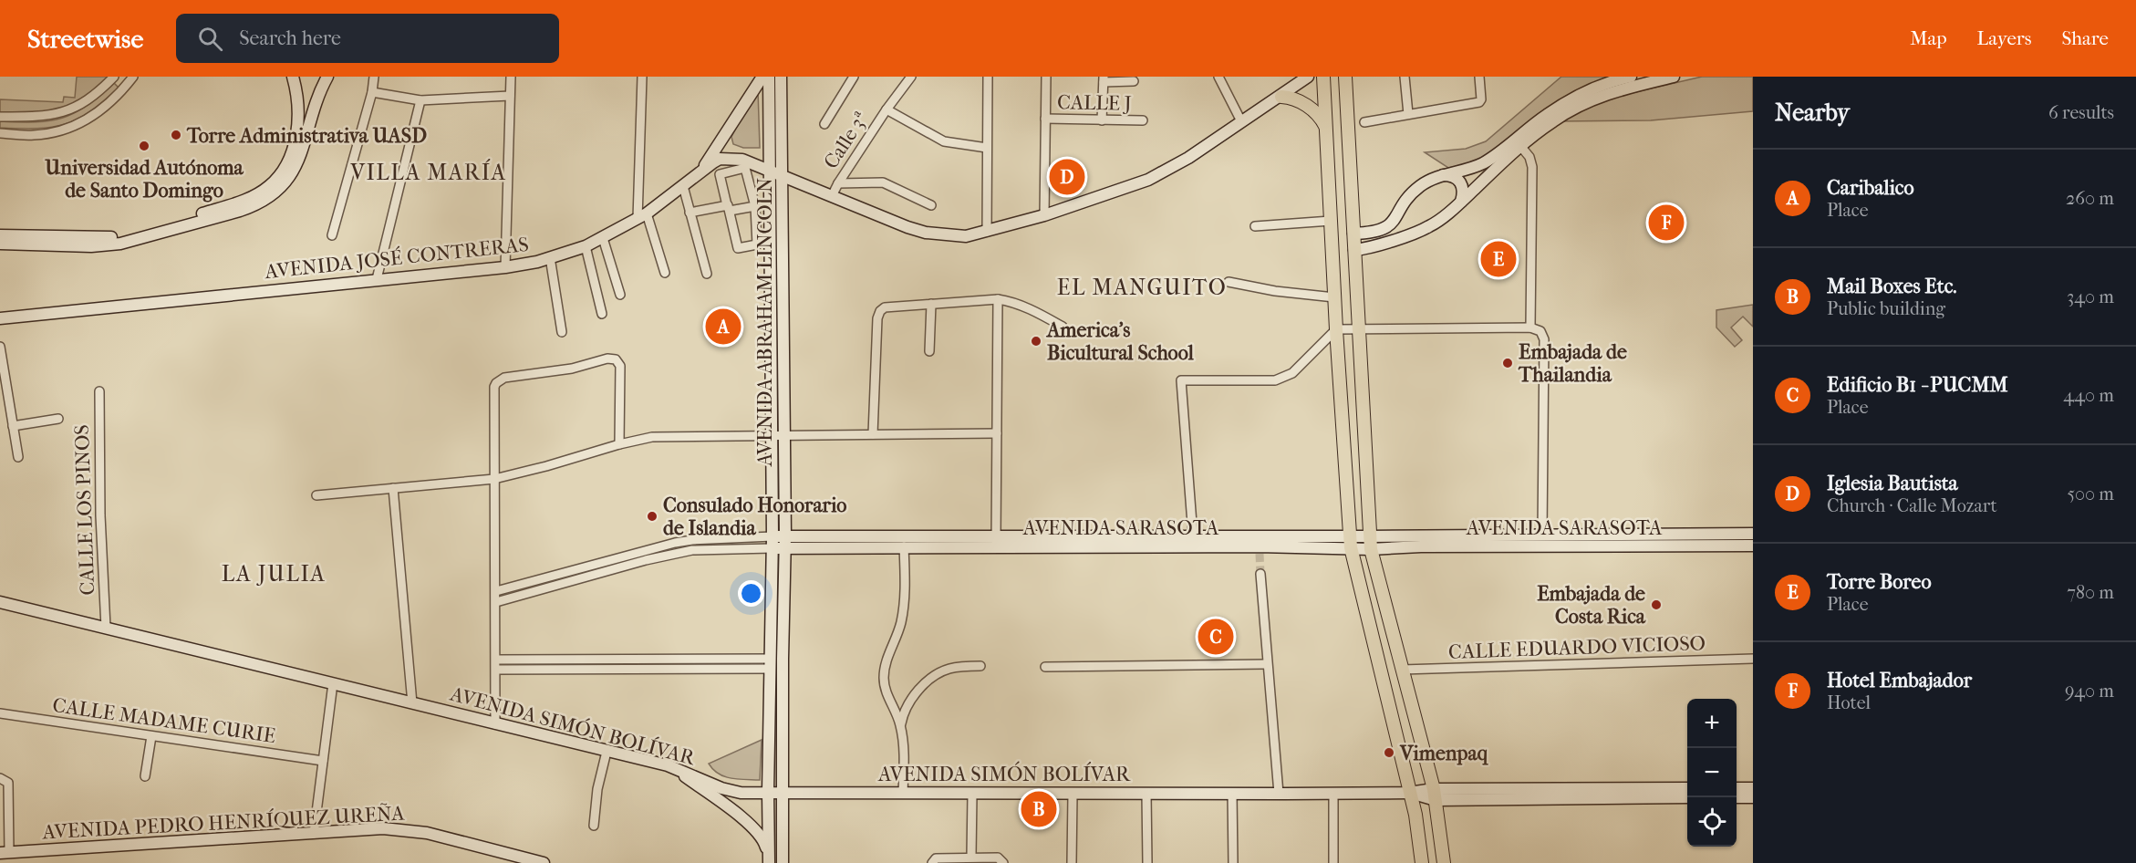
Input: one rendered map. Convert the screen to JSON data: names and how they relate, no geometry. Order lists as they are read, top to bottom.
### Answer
{
  "streets": {
    "main road": [
      "AVENIDA JOSÉ CONTRERAS",
      "AVENIDA ABRAHAM LINCOLN",
      "AVENIDA SARASOTA",
      "AVENIDA SIMÓN BOLÍVAR",
      "AVENIDA PEDRO HENRÍQUEZ UREÑA"
    ],
    "street": [
      "CALLE J",
      "Calle 3ª",
      "CALLE LOS PINOS",
      "CALLE EDUARDO VICIOSO",
      "CALLE MADAME CURIE"
    ]
  },
  "crossings": [
    ["Calle 3ª", "AVENIDA JOSÉ CONTRERAS"],
    ["AVENIDA JOSÉ CONTRERAS", "AVENIDA ABRAHAM LINCOLN"],
    ["AVENIDA ABRAHAM LINCOLN", "AVENIDA SARASOTA"],
    ["AVENIDA ABRAHAM LINCOLN", "AVENIDA SIMÓN BOLÍVAR"],
    ["CALLE LOS PINOS", "AVENIDA SIMÓN BOLÍVAR"]
  ],
  "districts": ["VILLA MARÍA", "EL MANGUITO", "LA JULIA"],
  "places": [
    "Torre Administrativa UASD",
    "Universidad Autónoma de Santo Domingo",
    "America's Bicultural School",
    "Embajada de Thailandia",
    "Consulado Honorario de Islandia",
    "Embajada de Costa Rica",
    "Vimenpaq"
  ],
  "page": {
    "header": "Streetwise",
    "search": "Search here",
    "nav": ["Map", "Layers", "Share"],
    "heading": ["Nearby", "6 results"],
    "list": [
      {
        "mark": "A",
        "name": "Caribalico",
        "note": "Place",
        "value": "260 m"
      },
      {
        "mark": "B",
        "name": "Mail Boxes Etc.",
        "note": "Public building",
        "value": "340 m"
      },
      {
        "mark": "C",
        "name": "Edificio B1 - PUCMM",
        "note": "Place",
        "value": "440 m"
      },
      {
        "mark": "D",
        "name": "Iglesia Bautista",
        "note": "Church · Calle Mozart",
        "value": "500 m"
      },
      {
        "mark": "E",
        "name": "Torre Boreo",
        "note": "Place",
        "value": "780 m"
      },
      {
        "mark": "F",
        "name": "Hotel Embajador",
        "note": "Hotel",
        "value": "940 m"
      }
    ],
    "pins": [
      "D",
      "F",
      "E",
      "A",
      "C",
      "B"
    ],
    "map_buttons": ["+", "−"]
  }
}
